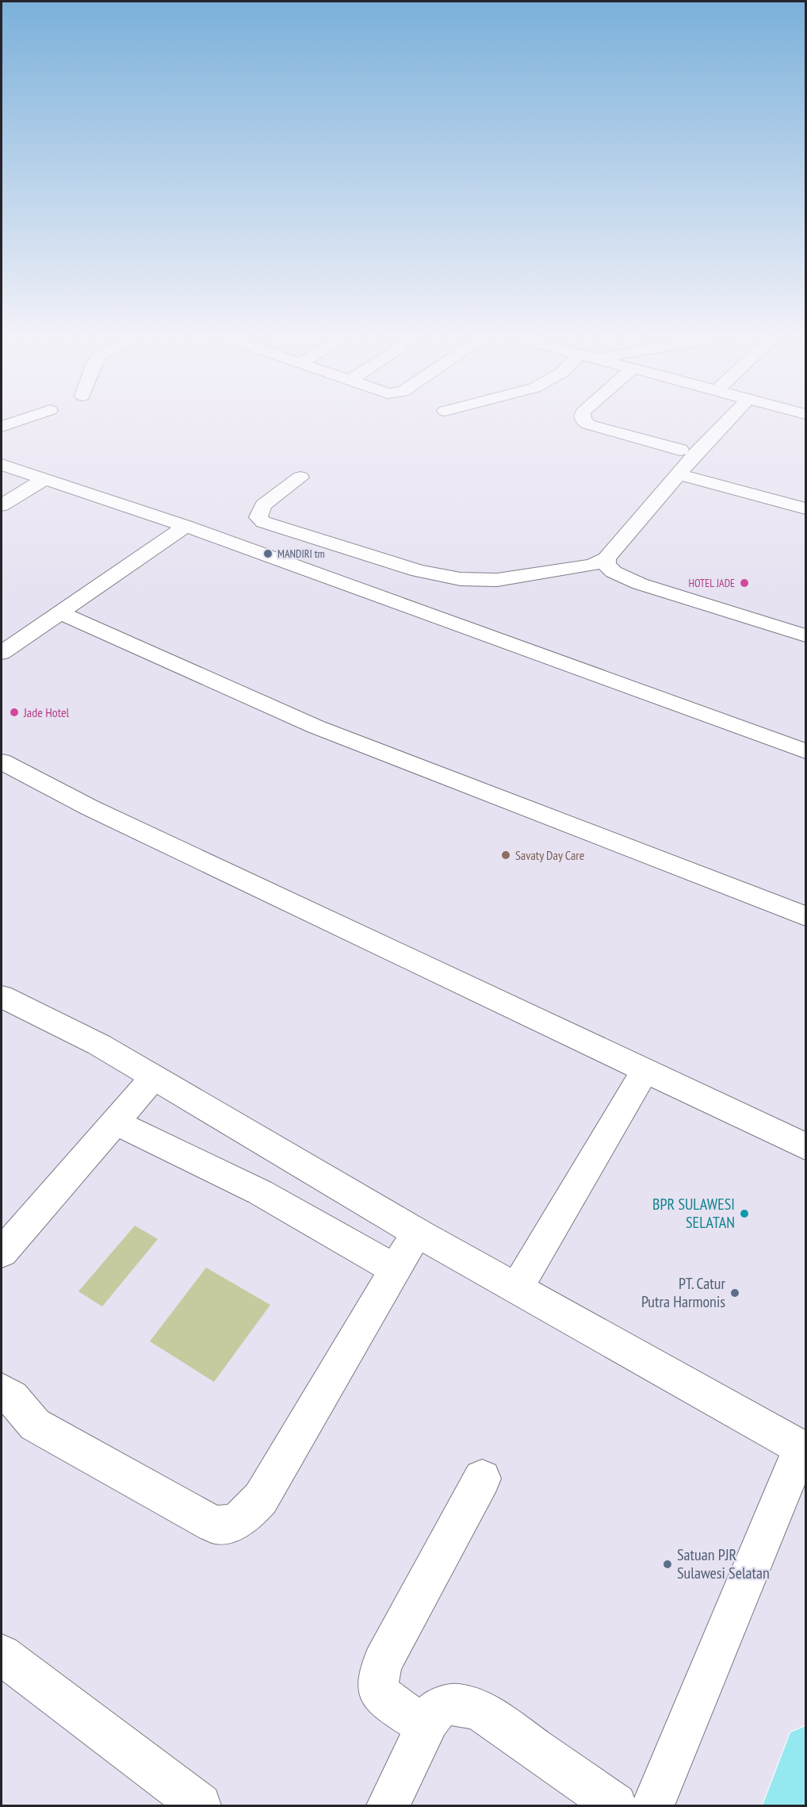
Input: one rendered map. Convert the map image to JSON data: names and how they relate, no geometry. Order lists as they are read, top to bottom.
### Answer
{
  "places": [
    "MANDIRI tm",
    "HOTEL JADE",
    "Jade Hotel",
    "Savaty Day Care",
    "BPR SULAWESI SELATAN",
    "PT. Catur Putra Harmonis",
    "Satuan PJR Sulawesi Selatan"
  ]
}
